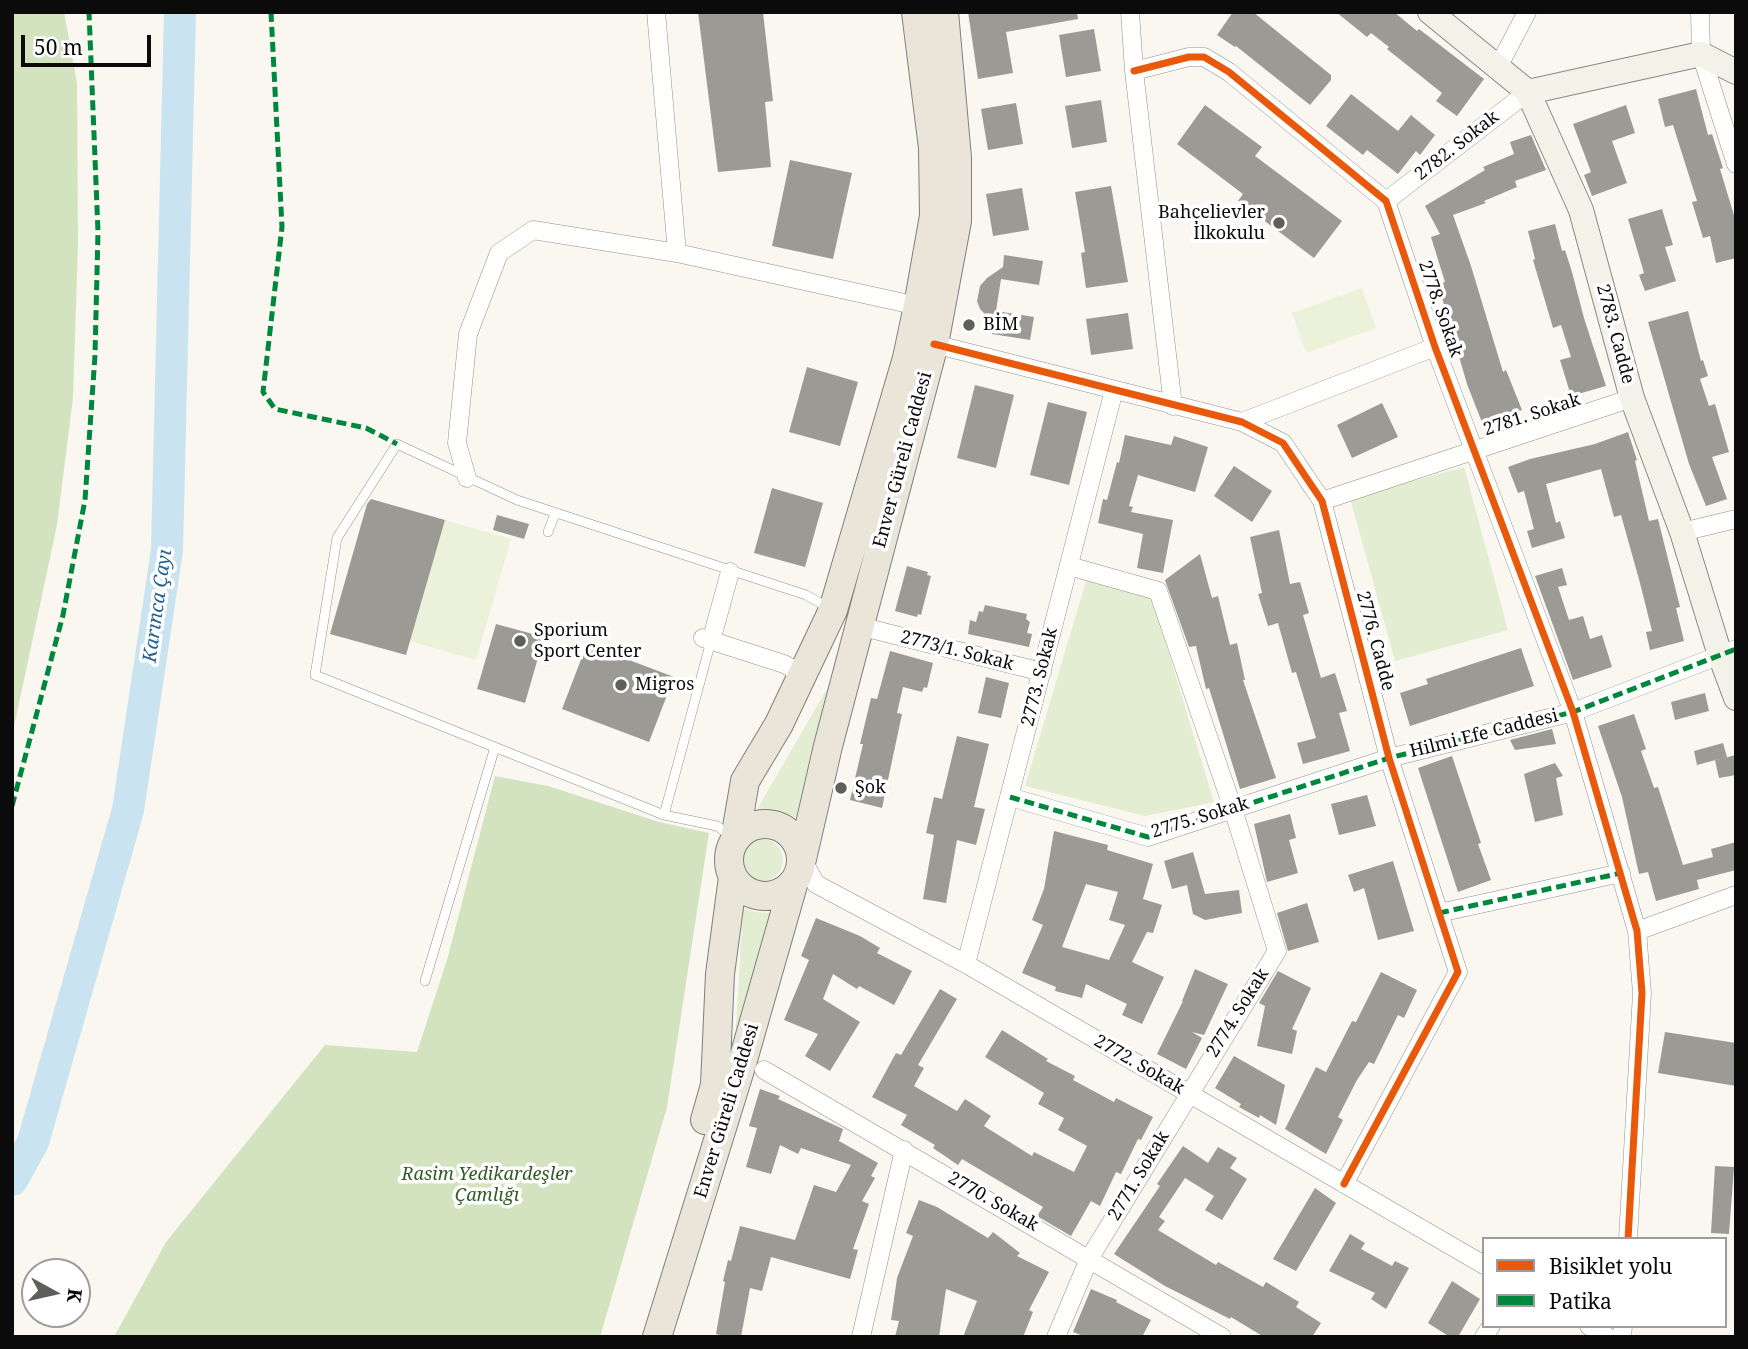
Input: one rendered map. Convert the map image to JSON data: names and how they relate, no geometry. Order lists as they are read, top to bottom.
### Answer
{
  "streets": {
    "main road": ["2783. Cadde", "Enver Güreli Caddesi"],
    "street": [
      "2782. Sokak",
      "2778. Sokak",
      "2781. Sokak",
      "2776. Cadde",
      "2773/1. Sokak",
      "2773. Sokak",
      "Hilmi Efe Caddesi",
      "2775. Sokak",
      "2774. Sokak",
      "2772. Sokak",
      "2771. Sokak",
      "2770. Sokak"
    ]
  },
  "crossings": [
    ["2782. Sokak", "2778. Sokak"],
    ["2782. Sokak", "2783. Cadde"],
    ["2778. Sokak", "2781. Sokak"],
    ["2778. Sokak", "Hilmi Efe Caddesi"],
    ["2783. Cadde", "2781. Sokak"],
    ["2783. Cadde", "Hilmi Efe Caddesi"],
    ["2781. Sokak", "2776. Cadde"],
    ["Enver Güreli Caddesi", "2776. Cadde"],
    ["Enver Güreli Caddesi", "2772. Sokak"],
    ["2776. Cadde", "2773. Sokak"],
    ["2776. Cadde", "Hilmi Efe Caddesi"],
    ["2776. Cadde", "2775. Sokak"],
    ["2776. Cadde", "2772. Sokak"],
    ["2773/1. Sokak", "2773. Sokak"],
    ["2773. Sokak", "2775. Sokak"],
    ["2773. Sokak", "2774. Sokak"],
    ["2773. Sokak", "2772. Sokak"],
    ["Hilmi Efe Caddesi", "2775. Sokak"],
    ["2775. Sokak", "2774. Sokak"],
    ["2774. Sokak", "2772. Sokak"],
    ["2774. Sokak", "2771. Sokak"],
    ["2772. Sokak", "2771. Sokak"],
    ["2771. Sokak", "2770. Sokak"]
  ],
  "water": ["Karınca Çayı"],
  "parks": ["Rasim Yedikardeşler Çamlığı"],
  "places": [
    "Bahçelievler İlkokulu",
    "BİM",
    "Sporium Sport Center",
    "Migros",
    "Şok"
  ],
  "legend": ["Bisiklet yolu", "Patika"],
  "scale_bar": "50 m",
  "north": "right"
}
